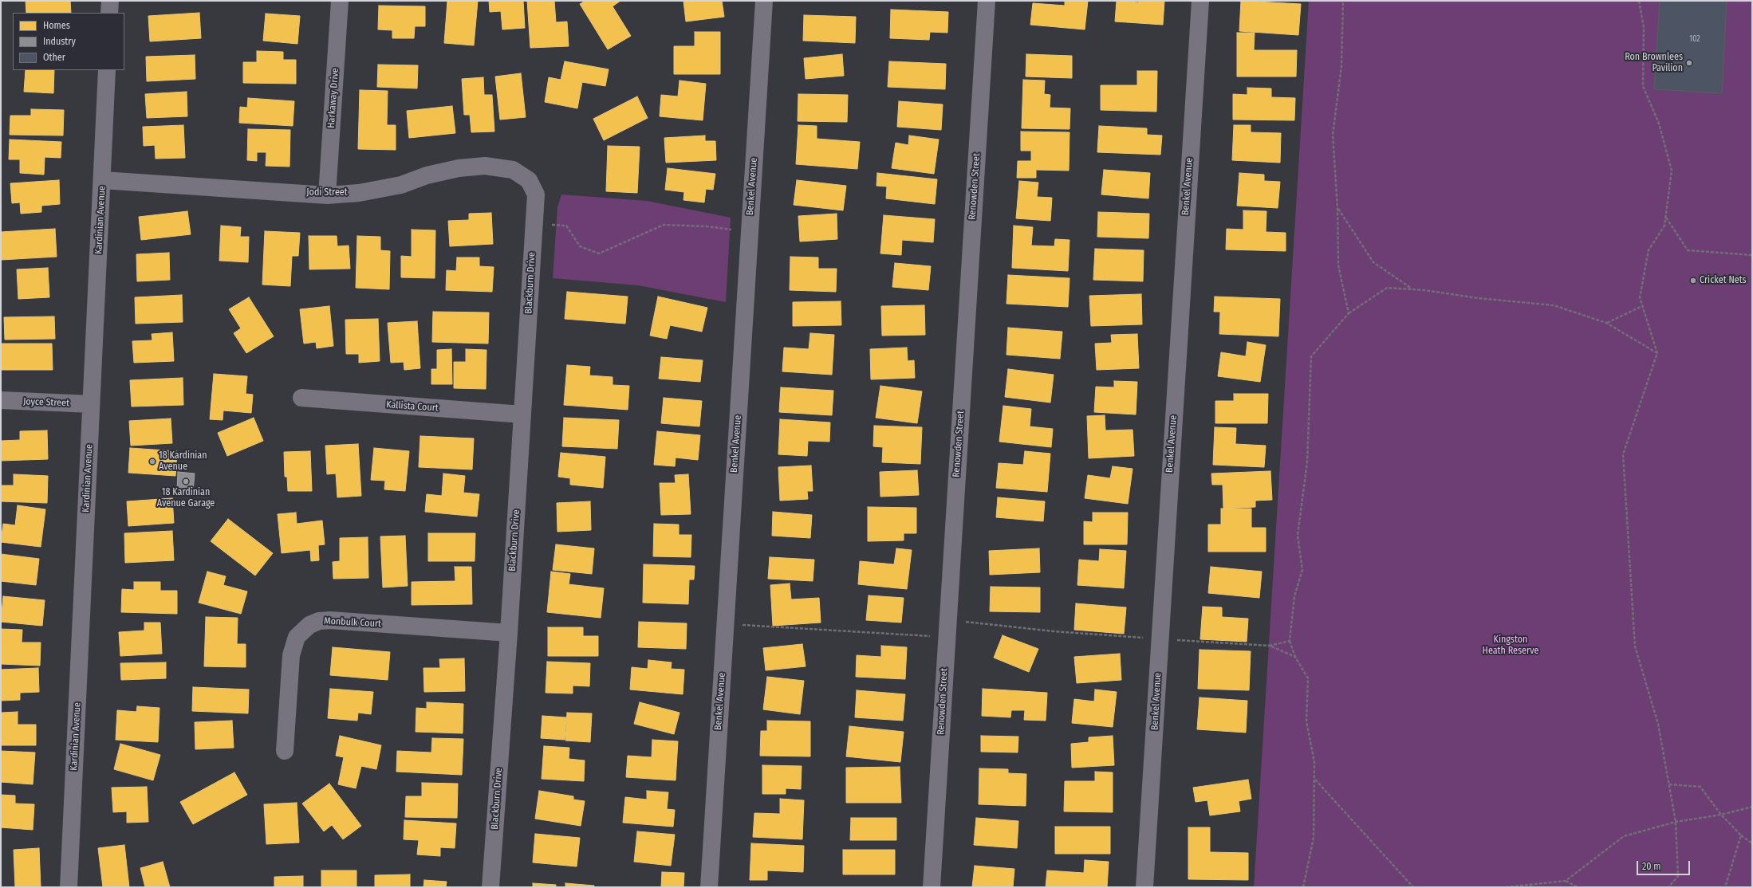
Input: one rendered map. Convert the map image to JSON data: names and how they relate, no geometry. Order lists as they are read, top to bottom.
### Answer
{
  "streets": {
    "street": [
      "Harkaway Drive",
      "Benkel Avenue",
      "Renowden Street",
      "Jodi Street",
      "Kardinian Avenue",
      "Blackburn Drive",
      "Joyce Street",
      "Kallista Court",
      "Monbulk Court"
    ]
  },
  "crossings": [
    ["Harkaway Drive", "Jodi Street"],
    ["Jodi Street", "Kardinian Avenue"],
    ["Jodi Street", "Blackburn Drive"],
    ["Kardinian Avenue", "Joyce Street"],
    ["Blackburn Drive", "Kallista Court"],
    ["Blackburn Drive", "Monbulk Court"]
  ],
  "parks": ["Kingston Heath Reserve"],
  "places": [
    "Ron Brownlees Pavilion",
    "Cricket Nets",
    "18 Kardinian Avenue",
    "18 Kardinian Avenue Garage"
  ],
  "house_numbers": ["102"],
  "legend": ["Homes", "Industry", "Other"],
  "scale_bar": "20 m"
}
